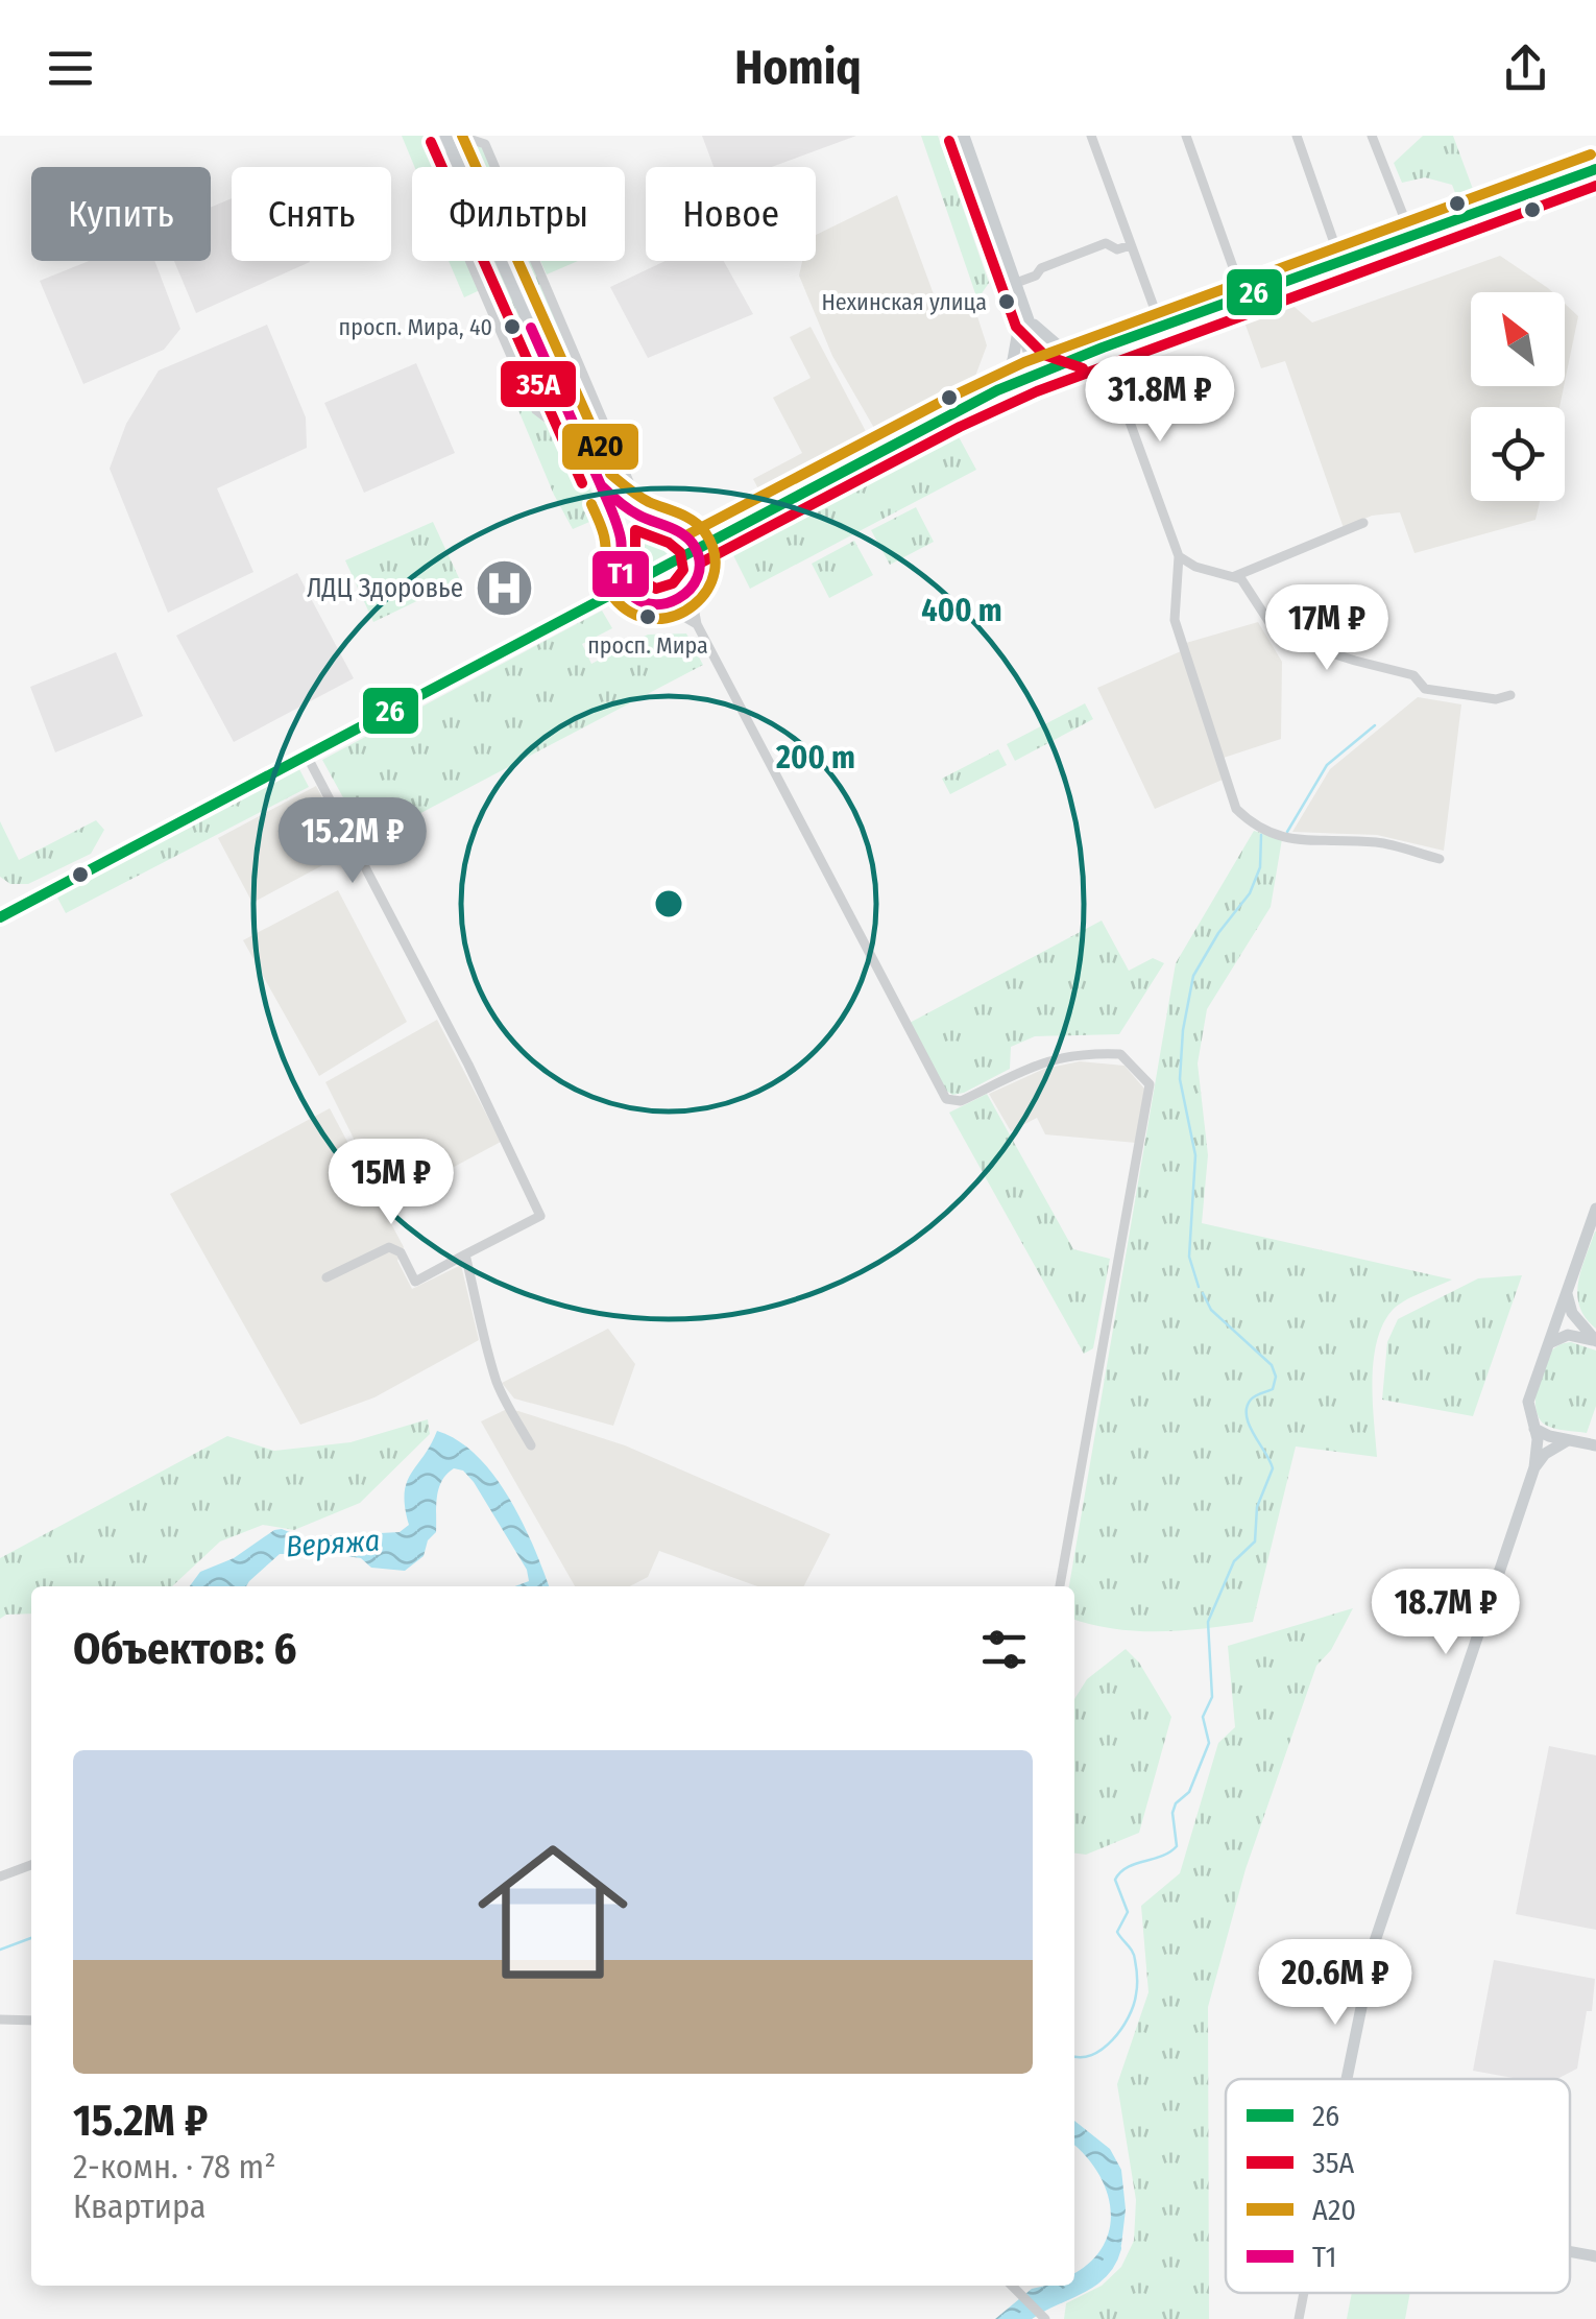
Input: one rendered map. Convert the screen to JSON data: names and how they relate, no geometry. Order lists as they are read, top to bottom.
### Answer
{
  "water": ["Веряжа"],
  "places": {
    "other": ["Нехинская улица", "просп. Мира, 40", "просп. Мира"],
    "hospital": ["ЛДЦ Здоровье"]
  },
  "lines": [
    "transit line А20",
    "transit line 35А",
    "transit line 26",
    "transit line Т1"
  ],
  "legend": [
    "26",
    "35А",
    "А20",
    "Т1"
  ],
  "north": "top left",
  "page": {
    "header": "Homiq",
    "chip": [
      "Купить",
      "Снять",
      "Фильтры",
      "Новое"
    ],
    "price": [
      "31.8M ₽",
      "17M ₽",
      "15.2M ₽",
      "15M ₽",
      "18.7M ₽",
      "20.6M ₽"
    ],
    "heading": "Объектов: 6",
    "list": [
      {
        "name": "15.2M ₽",
        "note": "2-комн. · 78 m² · Квартира"
      }
    ]
  },
  "rings": ["400 m", "200 m"]
}
